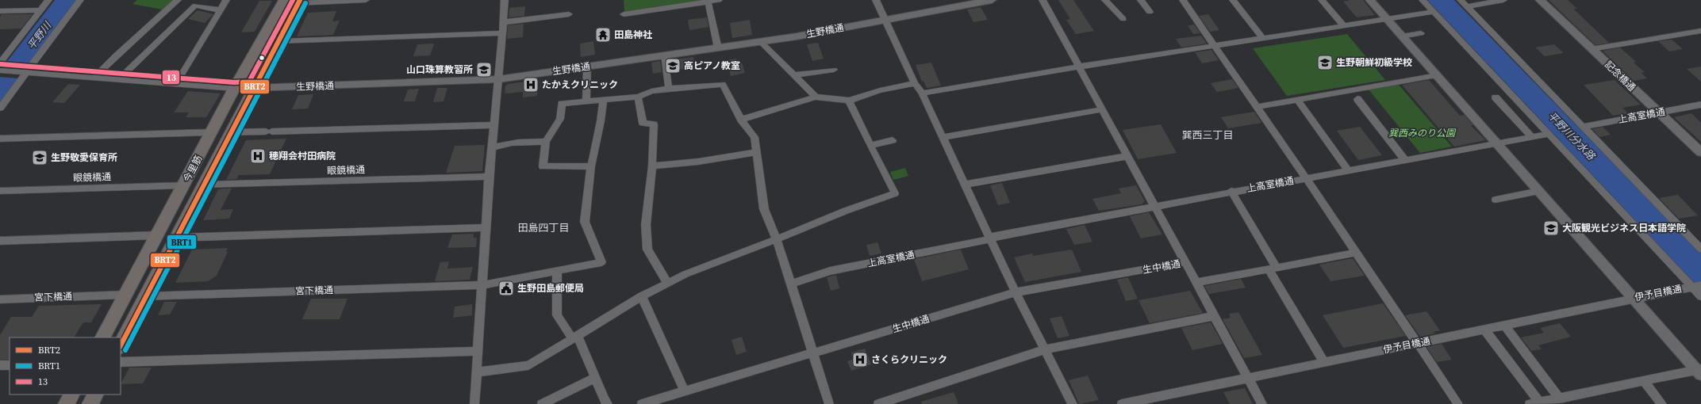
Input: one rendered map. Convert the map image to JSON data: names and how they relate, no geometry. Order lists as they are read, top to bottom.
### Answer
{
  "streets": {
    "main road": ["今里筋"],
    "street": [
      "生野橋通",
      "記念橋通",
      "上高室橋通",
      "眼鏡橋通",
      "生中橋通",
      "宮下橋通",
      "伊予目橋通"
    ]
  },
  "crossings": [
    ["生野橋通", "今里筋"],
    ["記念橋通", "上高室橋通"],
    ["今里筋", "眼鏡橋通"],
    ["今里筋", "宮下橋通"]
  ],
  "districts": ["巽西三丁目", "田島四丁目"],
  "water": ["平野川", "平野川分水路"],
  "parks": ["巽西みのり公園"],
  "places": {
    "temple": ["田島神社"],
    "school or university": [
      "生野朝鮮初級学校",
      "高ピアノ教室",
      "山口珠算教習所",
      "生野敬愛保育所",
      "大阪観光ビジネス日本語学院"
    ],
    "hospital": ["たかえクリニック", "穂翔会村田病院", "さくらクリニック"],
    "public building": ["生野田島郵便局"]
  },
  "lines": ["transit line BRT2", "transit line 13", "transit line BRT1"],
  "legend": ["BRT2", "BRT1", "13"]
}
